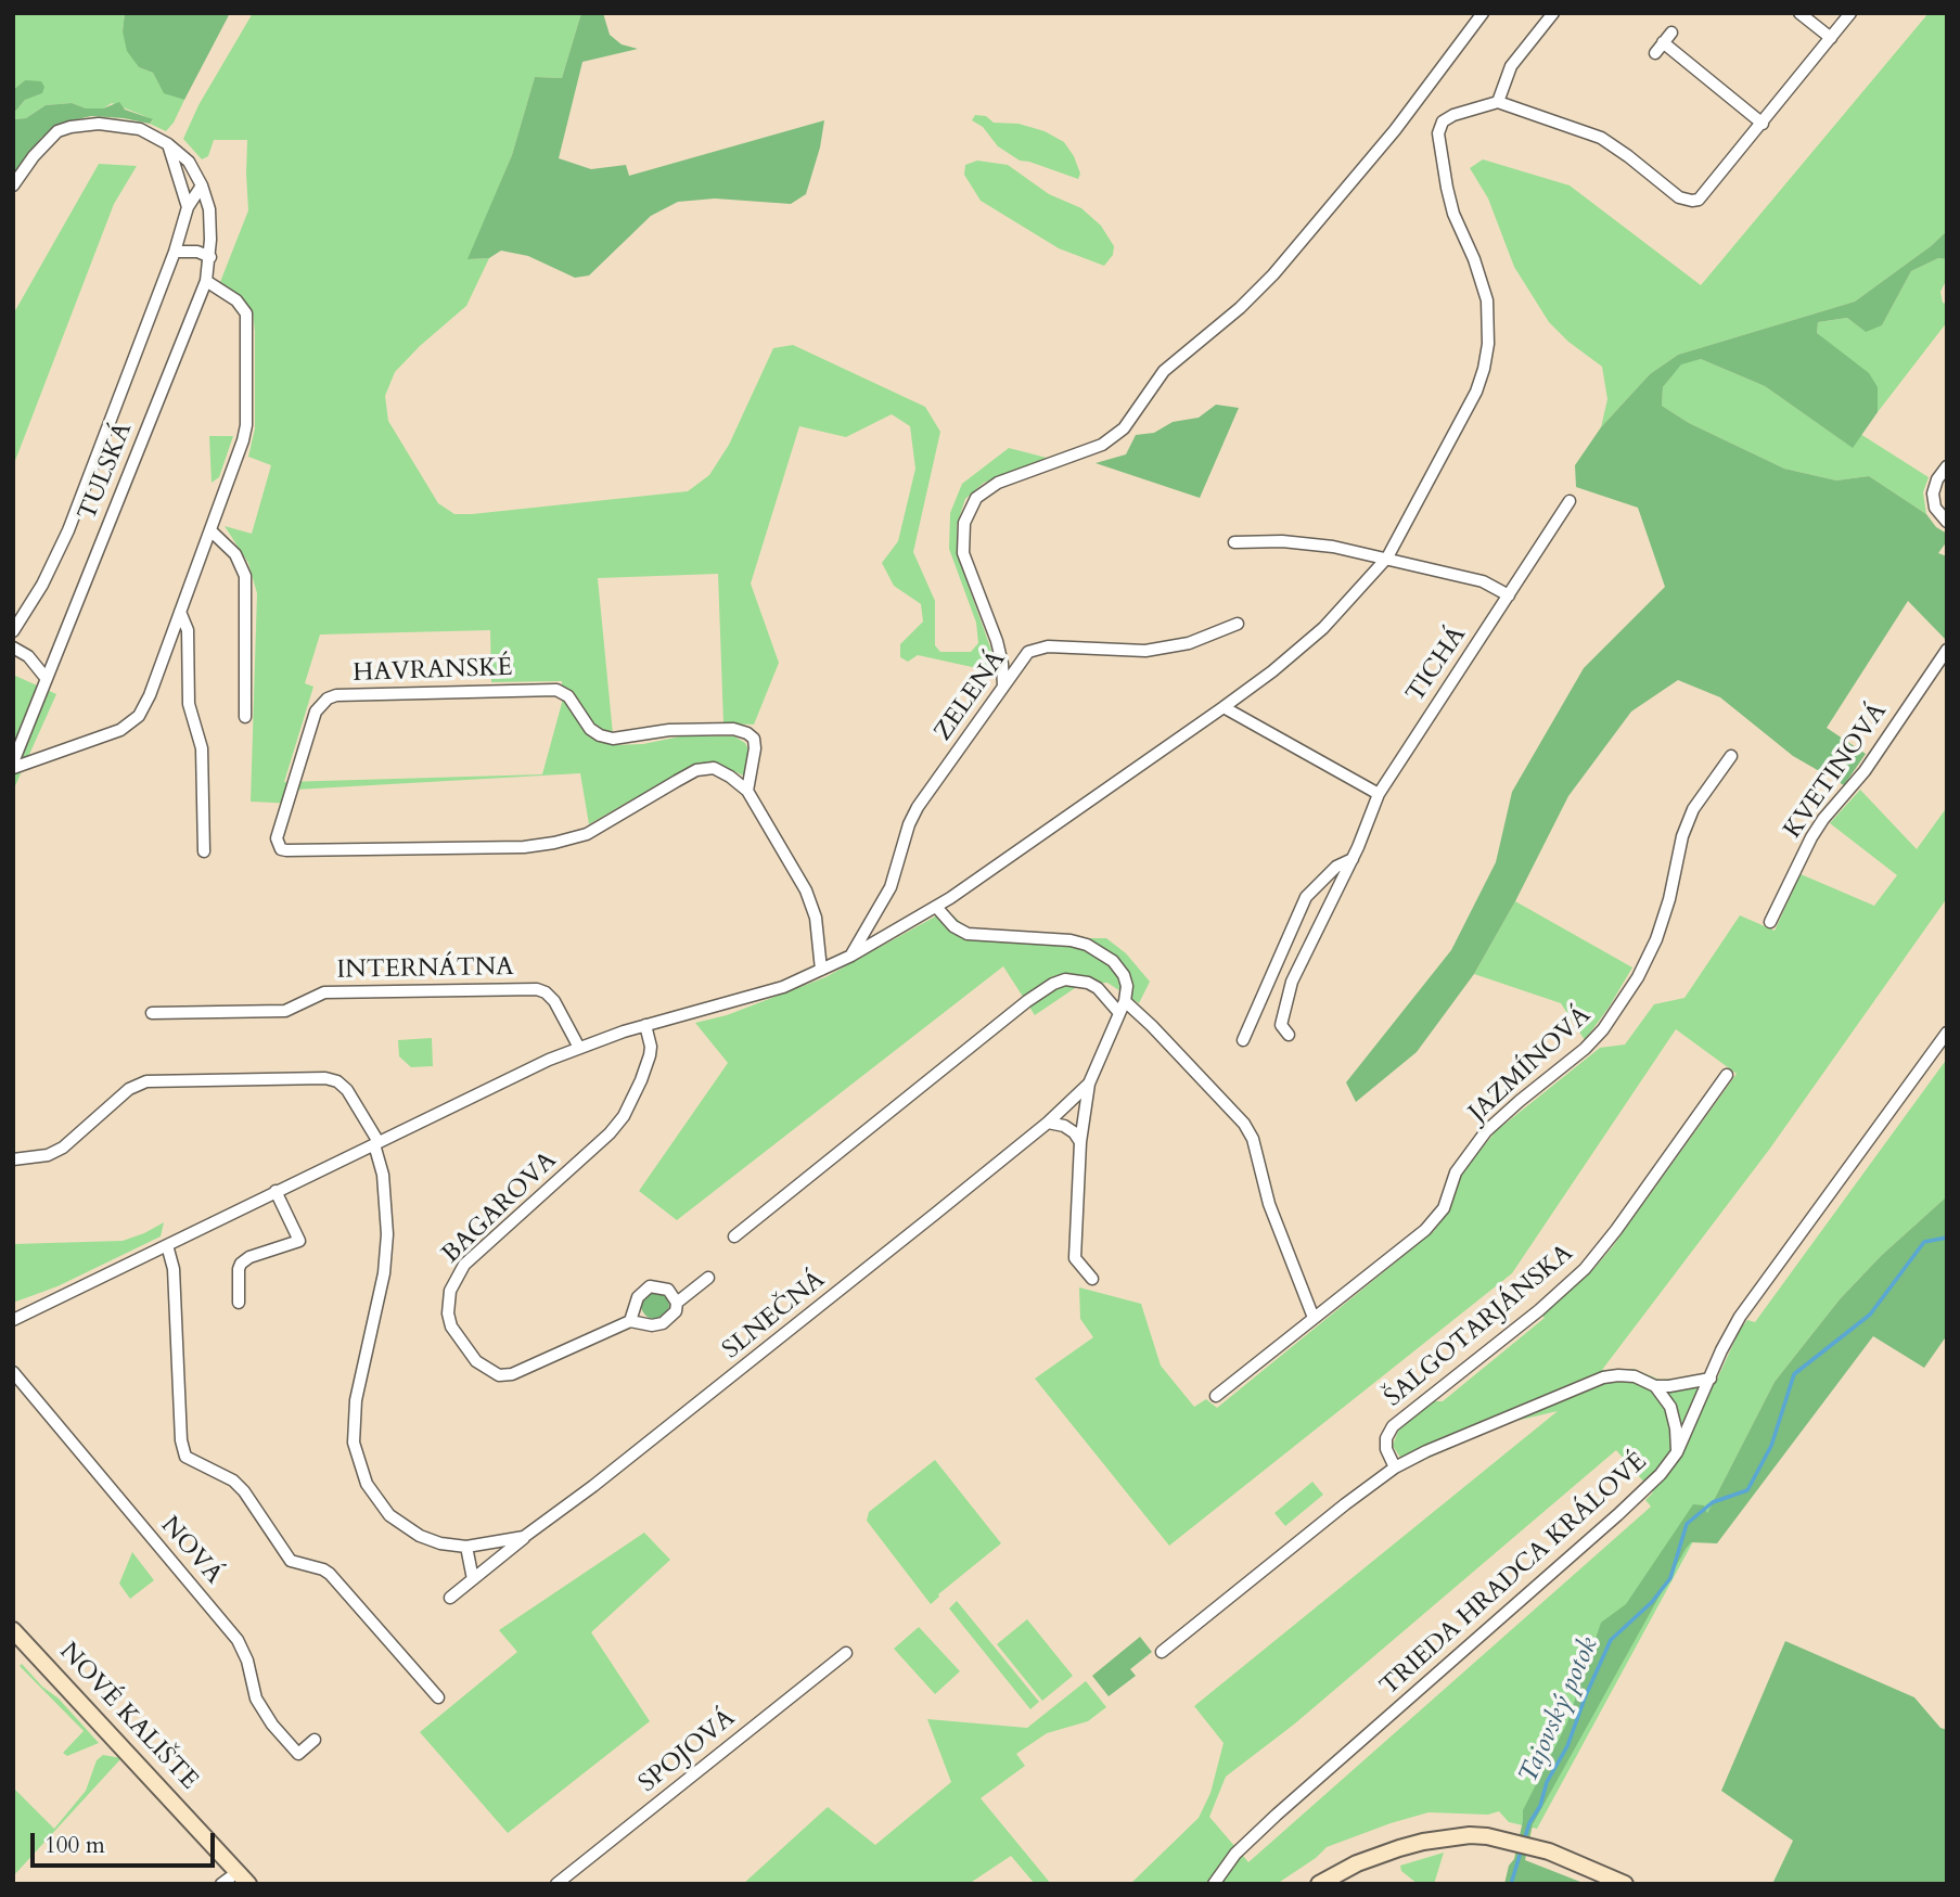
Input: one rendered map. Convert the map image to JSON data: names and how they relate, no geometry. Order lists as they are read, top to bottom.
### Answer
{
  "streets": {
    "street": [
      "TULSKÁ",
      "TICHÁ",
      "HAVRANSKÉ",
      "ZELENÁ",
      "KVETINOVÁ",
      "INTERNÁTNA",
      "JAZMÍNOVÁ",
      "BAGAROVA",
      "SLNEČNÁ",
      "ŠALGOTARJÁNSKA",
      "NOVÁ",
      "TRIEDA HRADCA KRÁLOVÉ",
      "NOVÉ KALIŠTE",
      "SPOJOVÁ"
    ]
  },
  "water": ["Tajovský potok"],
  "scale_bar": "100 m"
}
